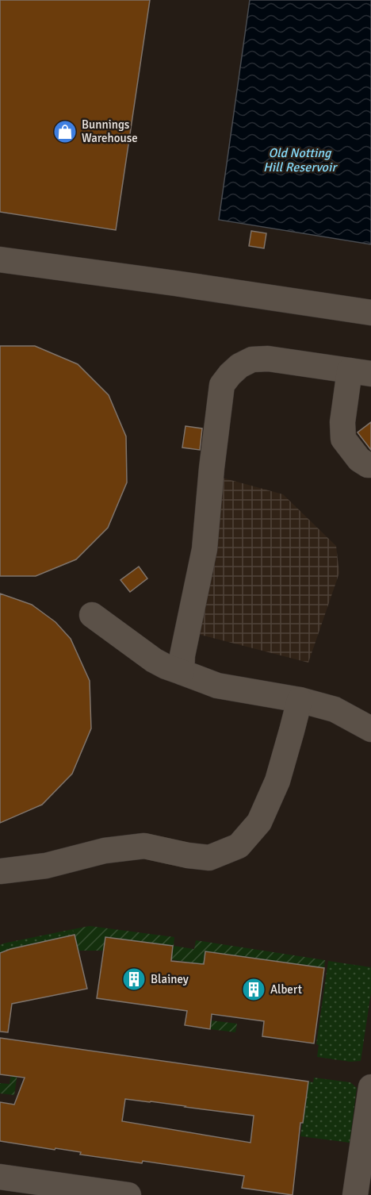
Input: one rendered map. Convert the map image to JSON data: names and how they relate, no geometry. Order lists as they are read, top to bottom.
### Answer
{
  "water": ["Old Notting Hill Reservoir"],
  "places": {
    "shop": ["Bunnings Warehouse"],
    "building": ["Blainey", "Albert"]
  }
}
